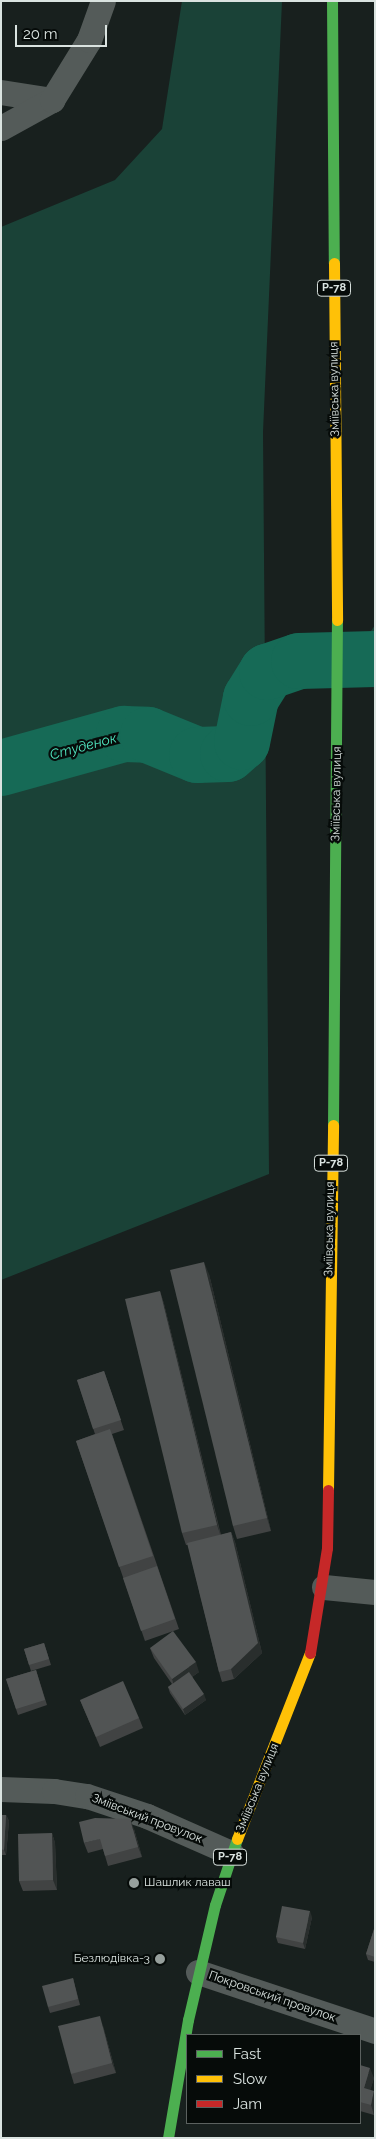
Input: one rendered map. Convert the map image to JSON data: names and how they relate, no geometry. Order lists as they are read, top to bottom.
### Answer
{
  "streets": {
    "main road": ["Р-78", "Зміївська вулиця"],
    "street": ["Зміївський провулок", "Покровський провулок"]
  },
  "crossings": [
    ["Зміївська вулиця", "Зміївський провулок"],
    ["Зміївська вулиця", "Покровський провулок"]
  ],
  "water": ["Студенок"],
  "places": ["Шашлик лаваш", "Безлюдівка-3"],
  "legend": ["Fast", "Slow", "Jam"],
  "scale_bar": "20 m"
}
